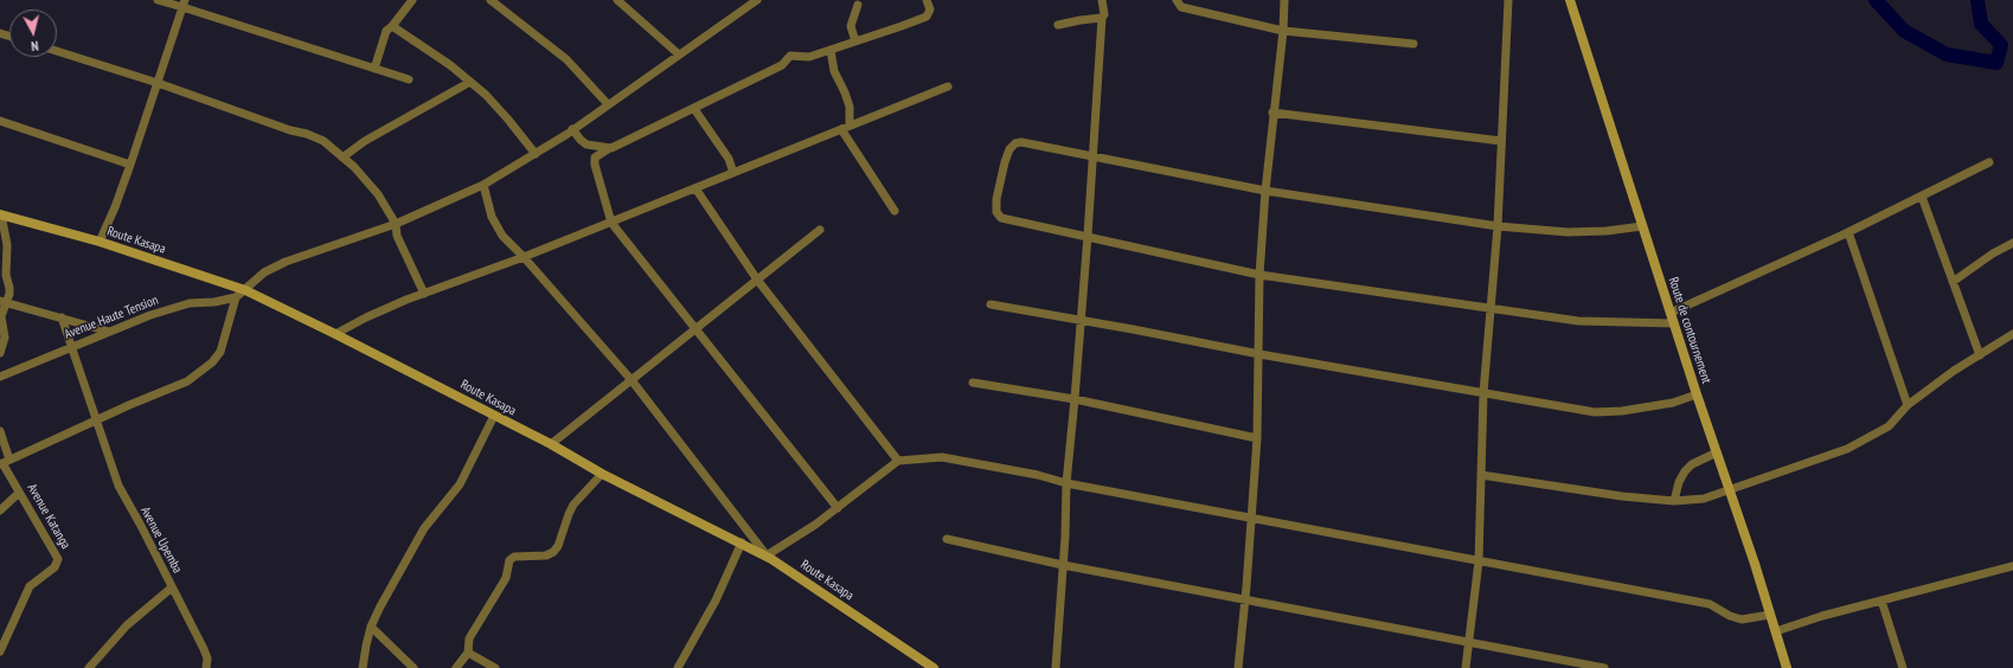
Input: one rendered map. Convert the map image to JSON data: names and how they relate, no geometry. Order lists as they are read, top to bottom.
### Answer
{
  "streets": {
    "main road": ["Route Kasapa", "Route de contournement"],
    "street": ["Avenue Haute Tension", "Avenue Katanga", "Avenue Upemba"]
  },
  "crossings": [
    ["Avenue Haute Tension", "Avenue Upemba"]
  ],
  "north": "bottom"
}
